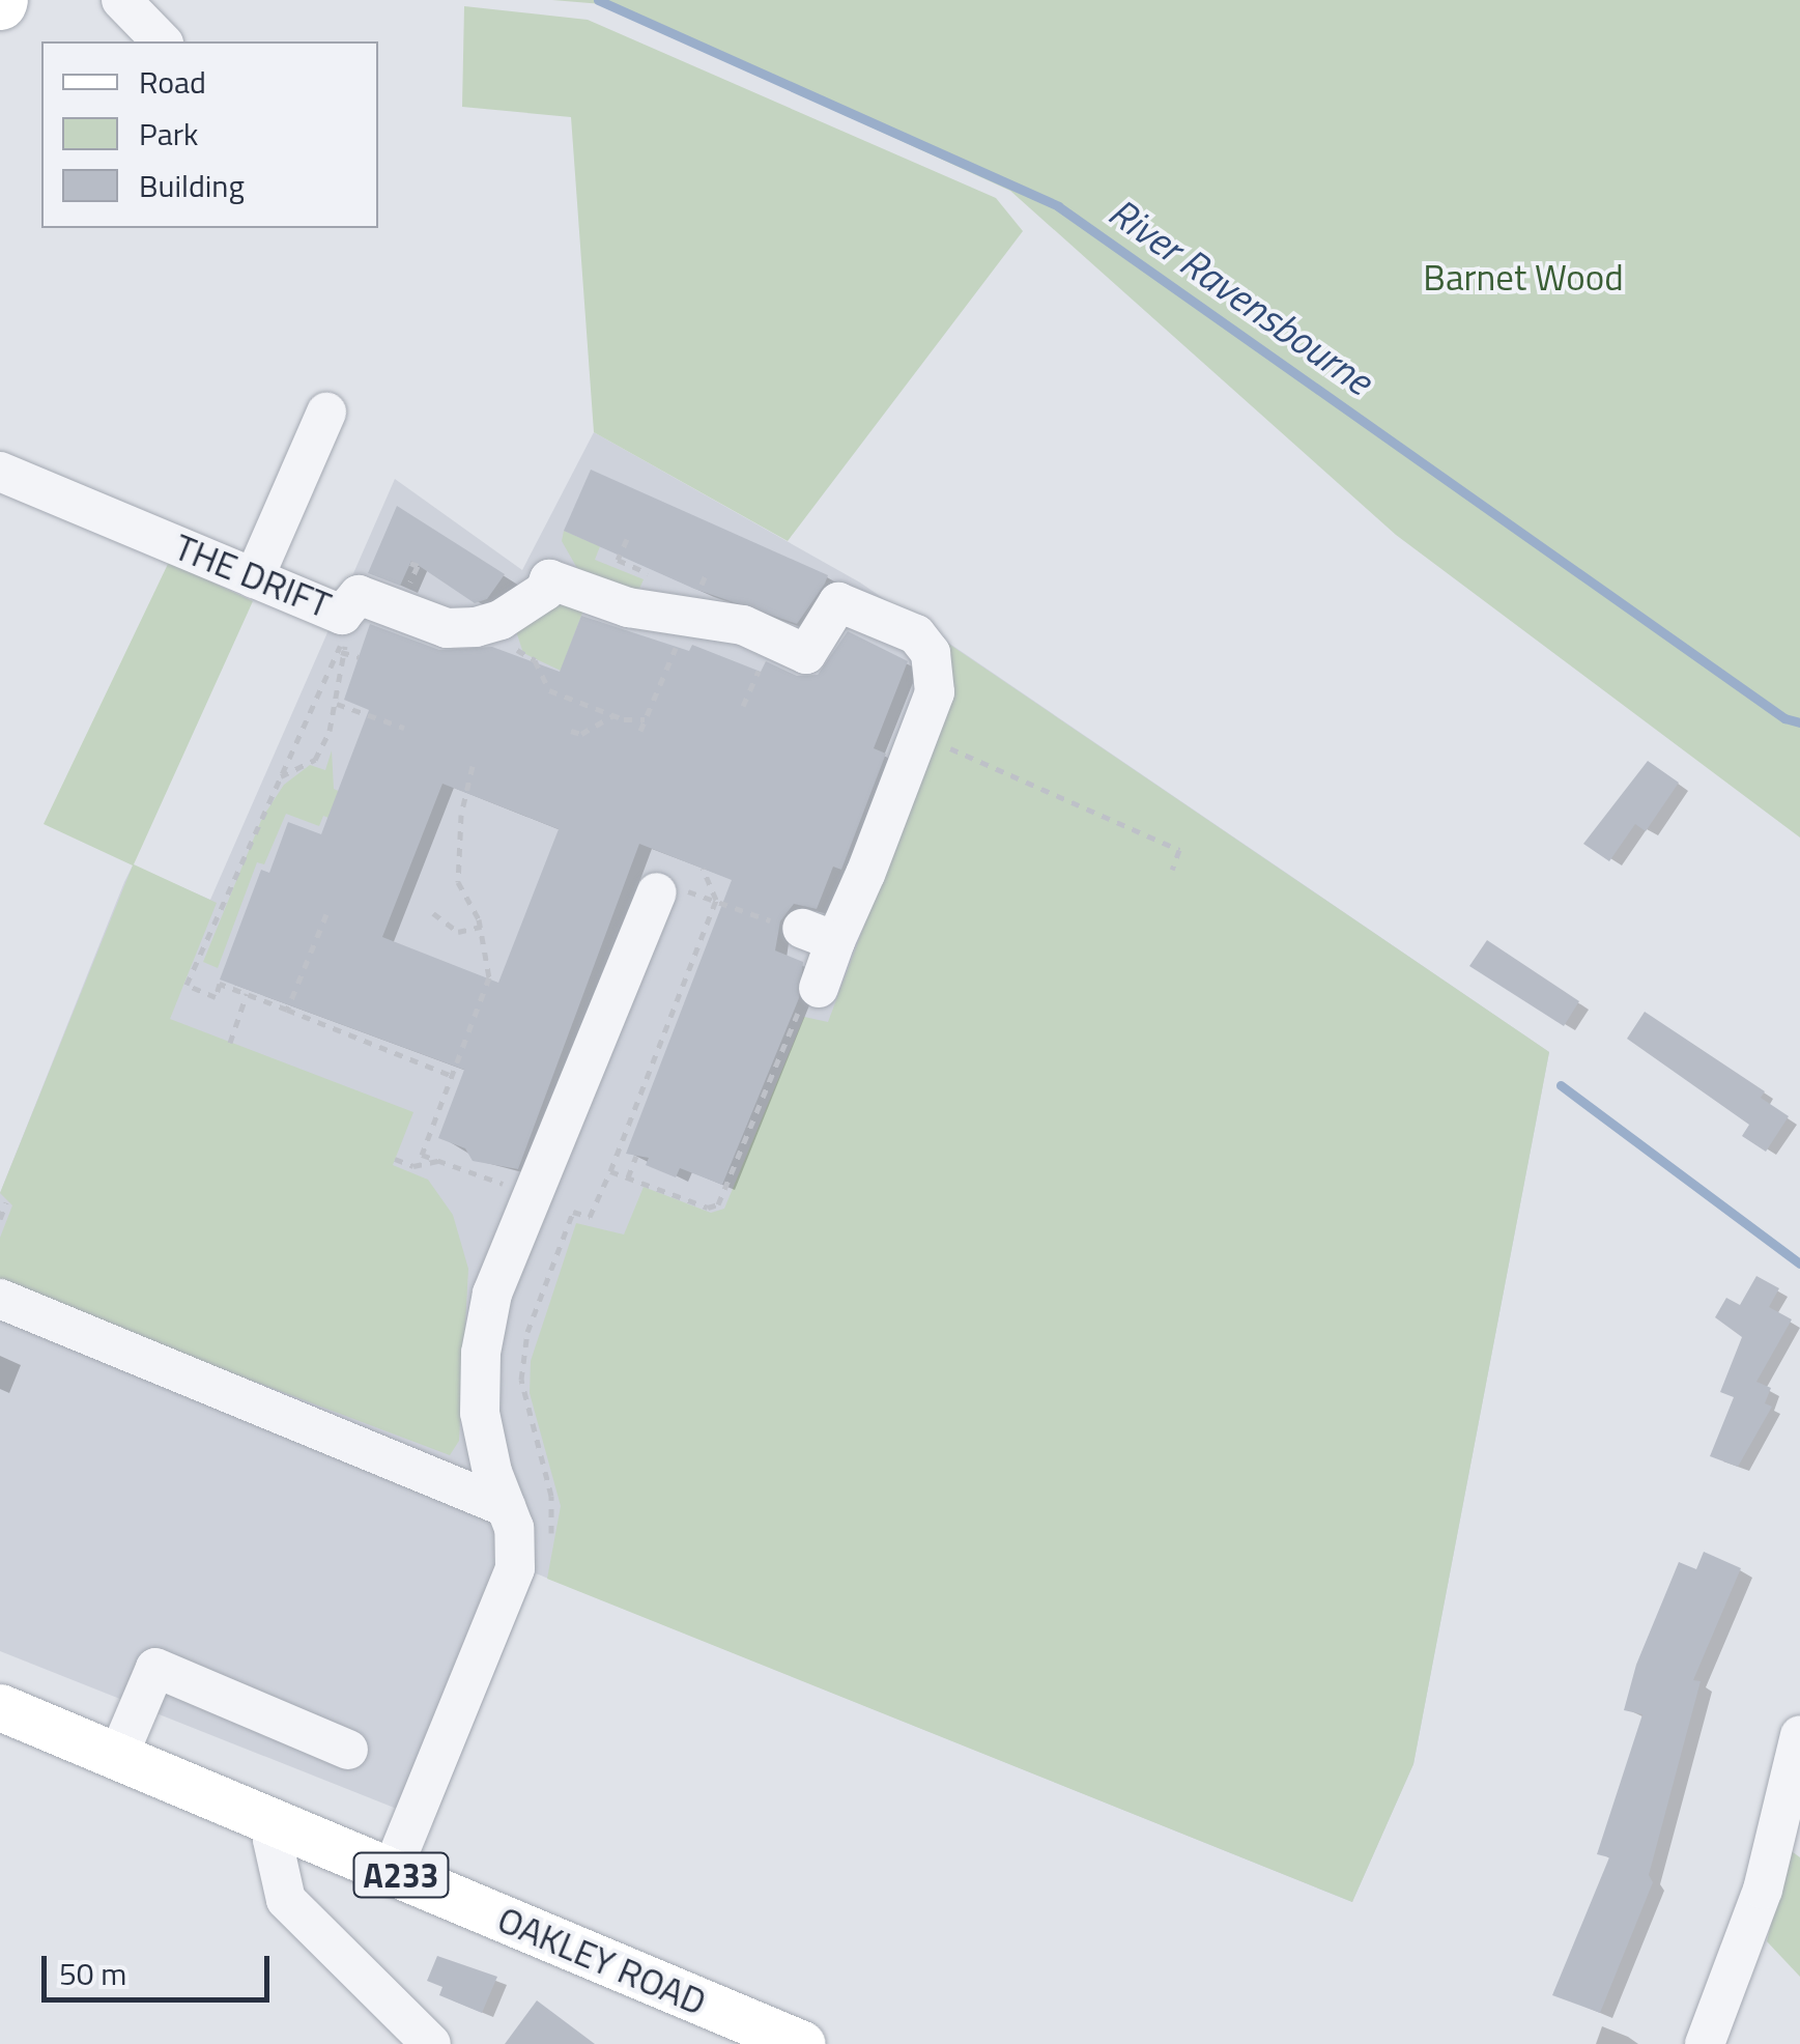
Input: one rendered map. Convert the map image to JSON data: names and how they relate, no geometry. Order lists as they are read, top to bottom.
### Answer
{
  "streets": {
    "main road": ["A233", "OAKLEY ROAD"],
    "street": ["THE DRIFT"]
  },
  "water": ["River Ravensbourne"],
  "parks": ["Barnet Wood"],
  "legend": ["Road", "Park", "Building"],
  "scale_bar": "50 m"
}
